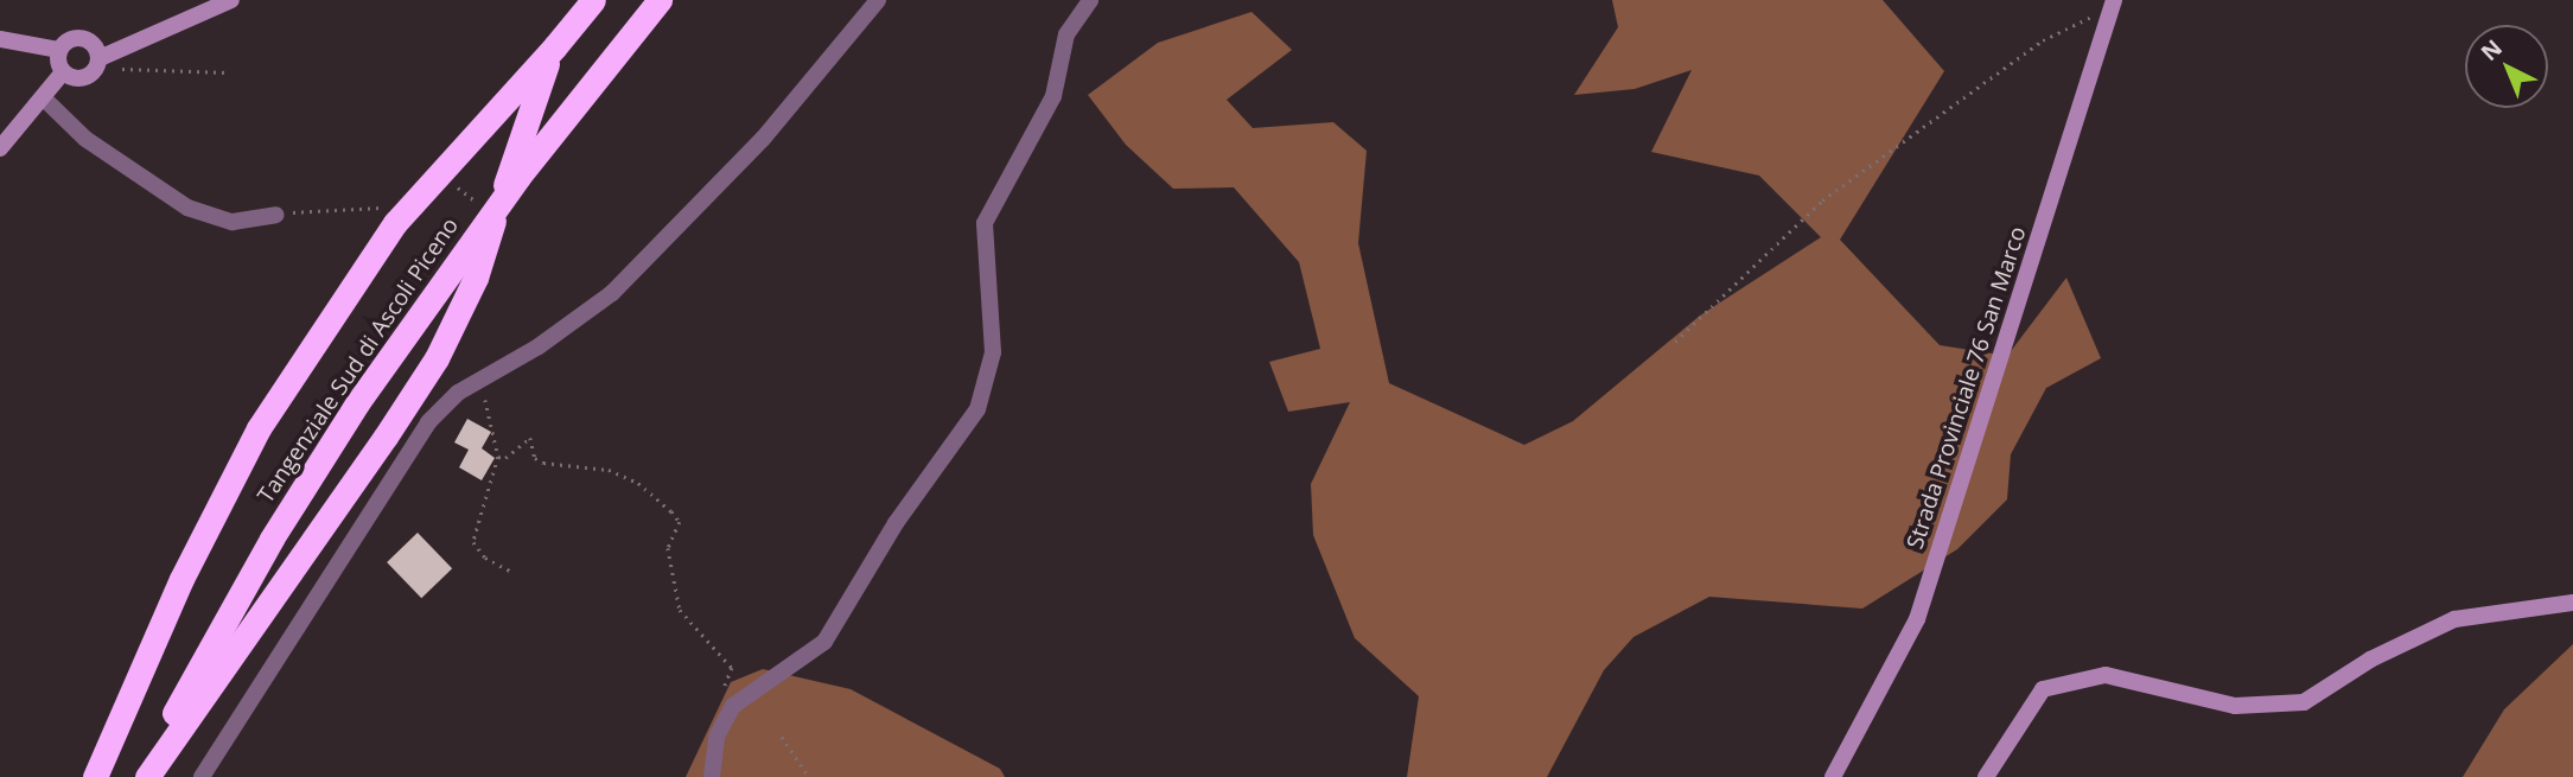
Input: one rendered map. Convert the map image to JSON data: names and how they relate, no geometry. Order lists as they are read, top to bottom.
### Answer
{
  "streets": {
    "highway": ["Tangenziale Sud di Ascoli Piceno"],
    "street": ["Strada Provinciale 76 San Marco"]
  },
  "north": "top left"
}
